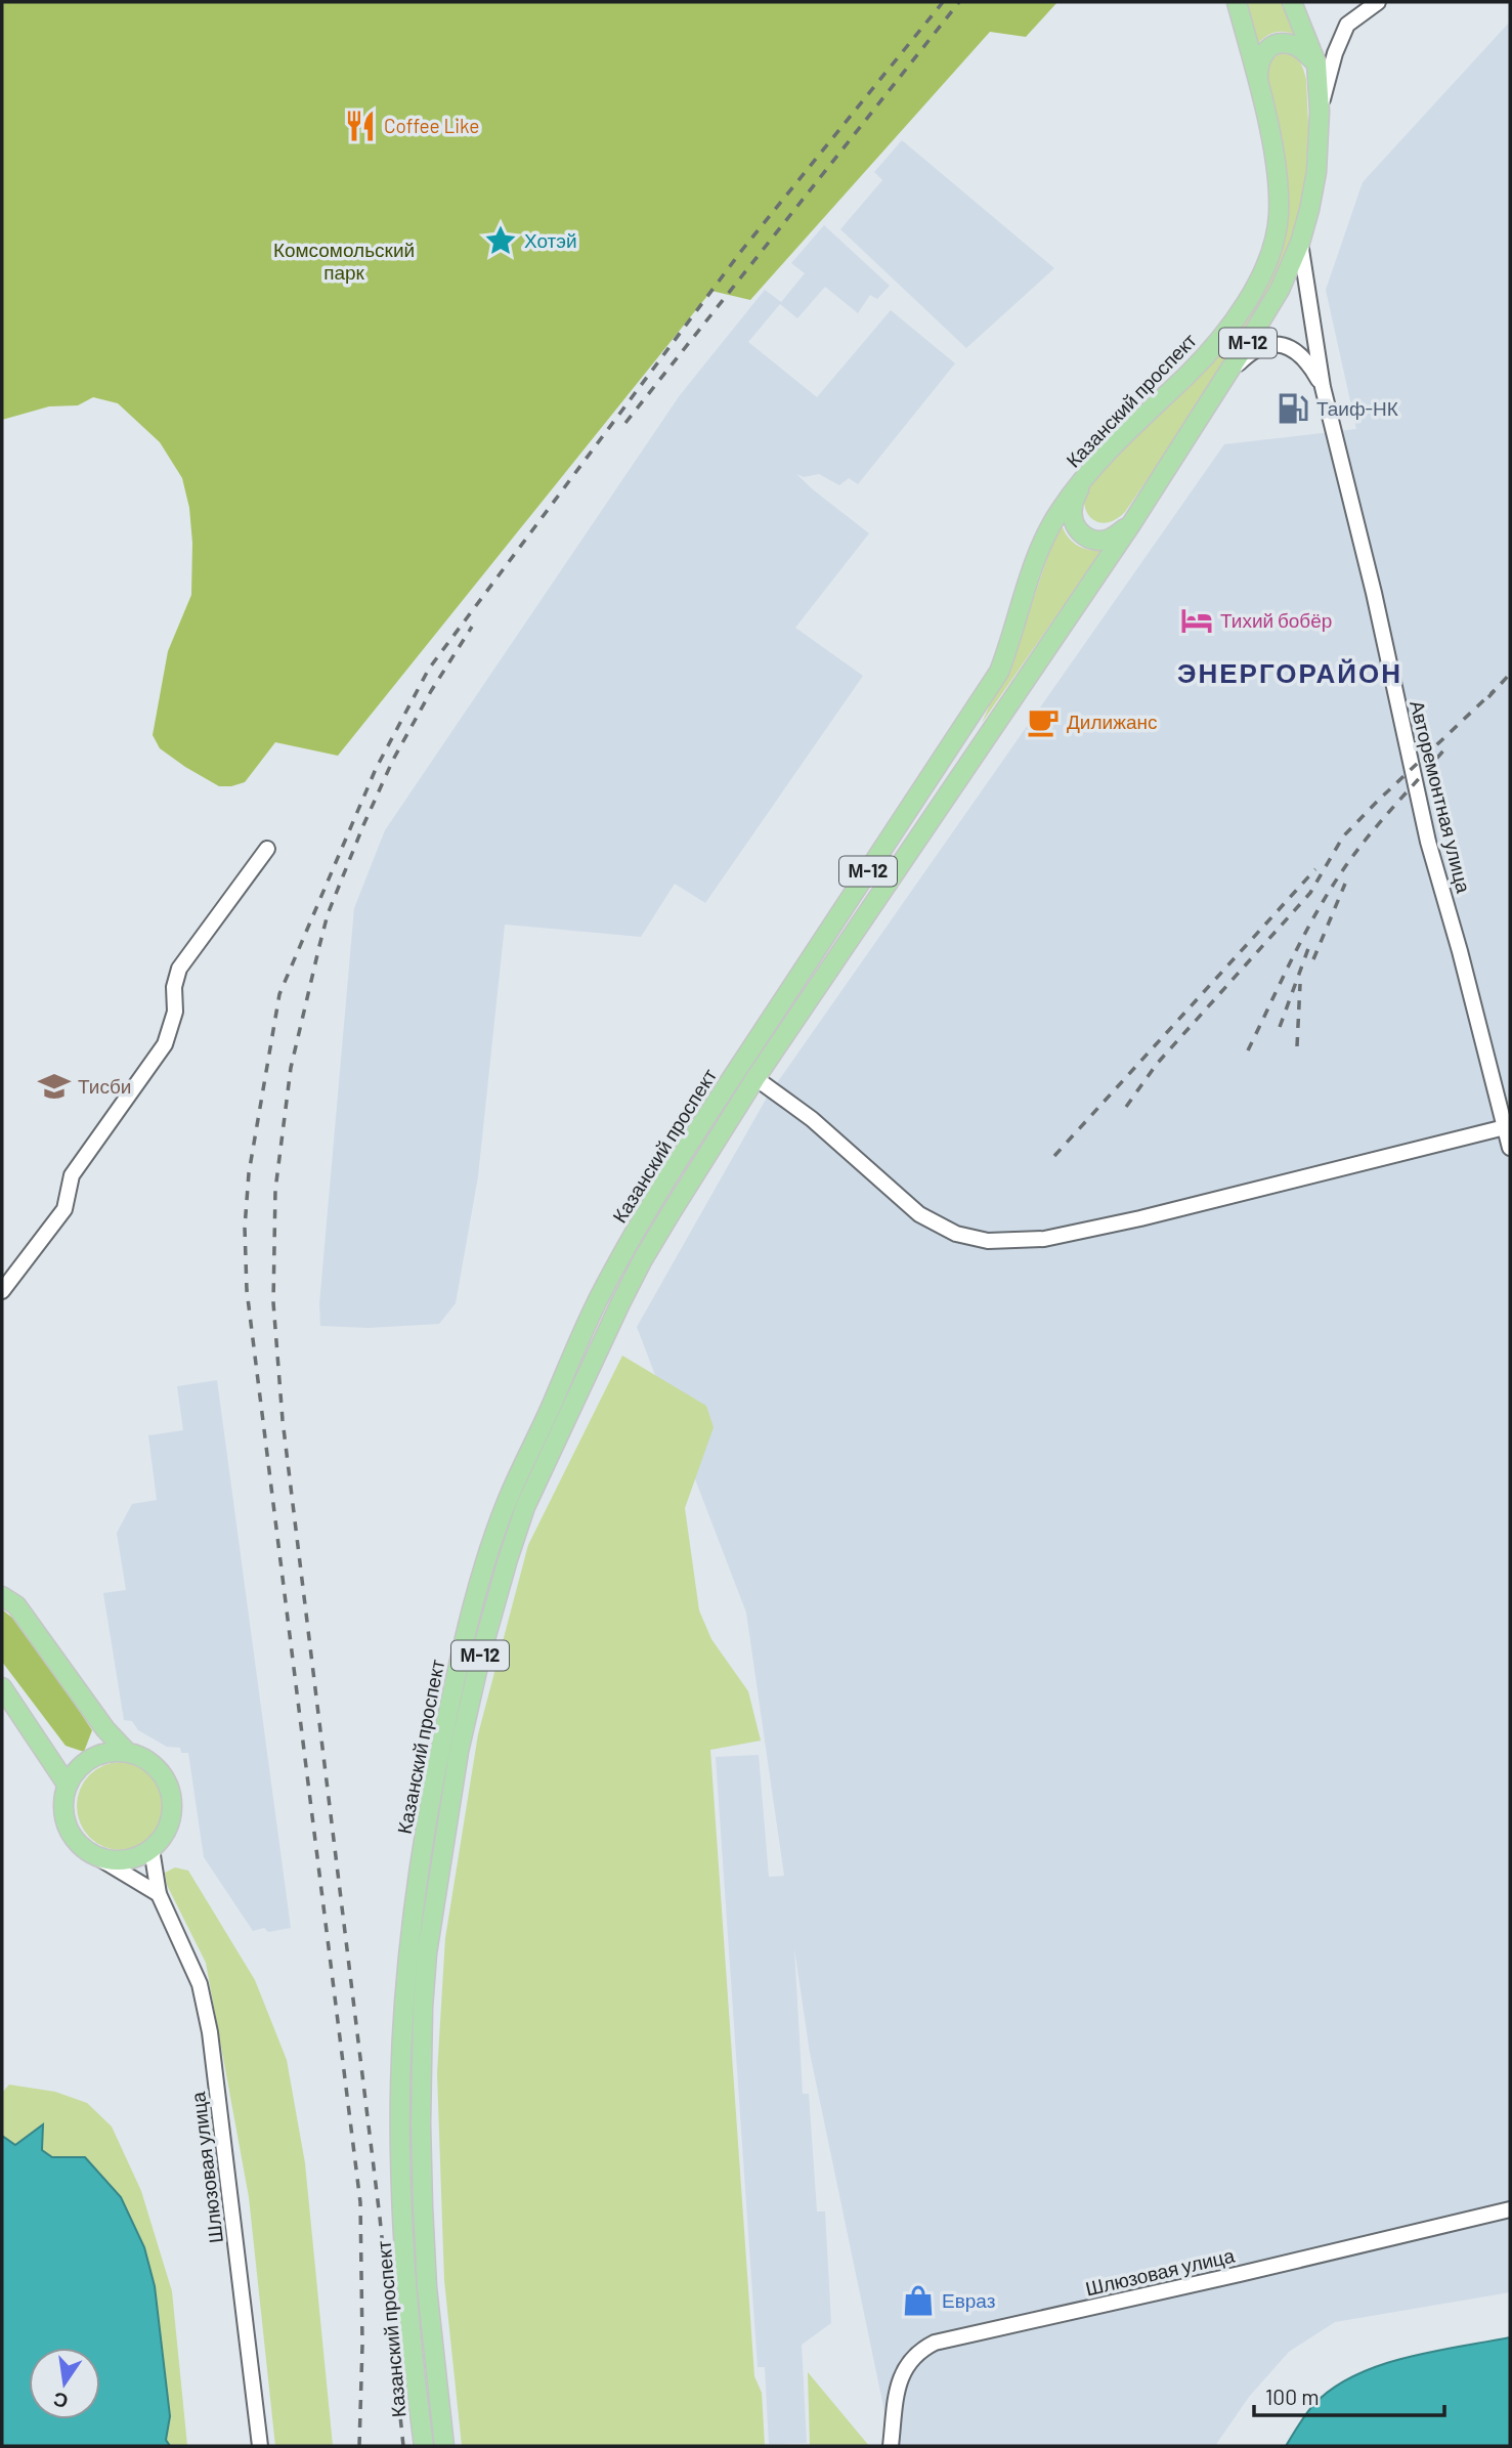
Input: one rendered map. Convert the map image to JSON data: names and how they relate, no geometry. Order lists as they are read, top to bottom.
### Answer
{
  "streets": {
    "main road": ["М-12", "Казанский проспект"],
    "street": ["Авторемонтная улица", "Шлюзовая улица"]
  },
  "crossings": [
    ["Казанский проспект", "Авторемонтная улица"]
  ],
  "districts": ["ЭНЕРГОРАЙОН"],
  "parks": ["Комсомольский парк"],
  "places": {
    "restaurant": ["Coffee Like"],
    "place": ["Хотэй"],
    "fuel station": ["Таиф-НК"],
    "hotel": ["Тихий бобёр"],
    "cafe": ["Дилижанс"],
    "school or university": ["Тисби"],
    "shop": ["Евраз"]
  },
  "scale_bar": "100 m",
  "north": "bottom"
}
